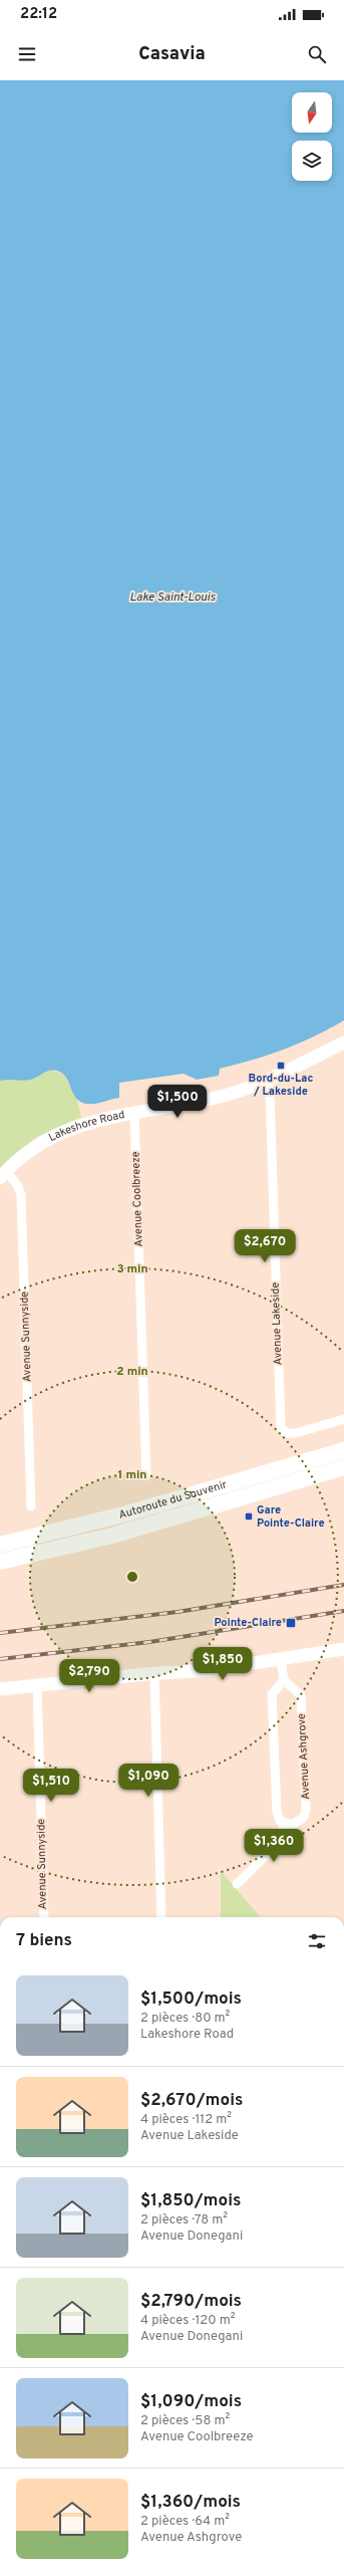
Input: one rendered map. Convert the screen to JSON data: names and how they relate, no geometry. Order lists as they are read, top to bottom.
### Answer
{
  "streets": {
    "highway": ["Autoroute du Souvenir"],
    "street": [
      "Lakeshore Road",
      "Avenue Coolbreeze",
      "Avenue Lakeside",
      "Avenue Sunnyside",
      "Avenue Ashgrove"
    ]
  },
  "crossings": [
    ["Lakeshore Road", "Avenue Coolbreeze"],
    ["Lakeshore Road", "Avenue Lakeside"],
    ["Lakeshore Road", "Avenue Sunnyside"]
  ],
  "water": ["Lake Saint-Louis"],
  "places": {
    "transit": ["Bord-du-Lac / Lakeside", "Gare Pointe-Claire", "Pointe-Claire"]
  },
  "north": "bottom",
  "page": {
    "status": "22:12",
    "header": "Casavia",
    "price": [
      "$1,500",
      "$2,670",
      "$1,850",
      "$2,790",
      "$1,090",
      "$1,510",
      "$1,360"
    ],
    "heading": "7 biens",
    "list": [
      {
        "name": "$1,500/mois",
        "note": "2 pièces · 80 m² · Lakeshore Road"
      },
      {
        "name": "$2,670/mois",
        "note": "4 pièces · 112 m² · Avenue Lakeside"
      },
      {
        "name": "$1,850/mois",
        "note": "2 pièces · 78 m² · Avenue Donegani"
      },
      {
        "name": "$2,790/mois",
        "note": "4 pièces · 120 m² · Avenue Donegani"
      },
      {
        "name": "$1,090/mois",
        "note": "2 pièces · 58 m² · Avenue Coolbreeze"
      },
      {
        "name": "$1,360/mois",
        "note": "2 pièces · 64 m² · Avenue Ashgrove"
      }
    ]
  },
  "rings": ["3 min", "2 min", "1 min"]
}
